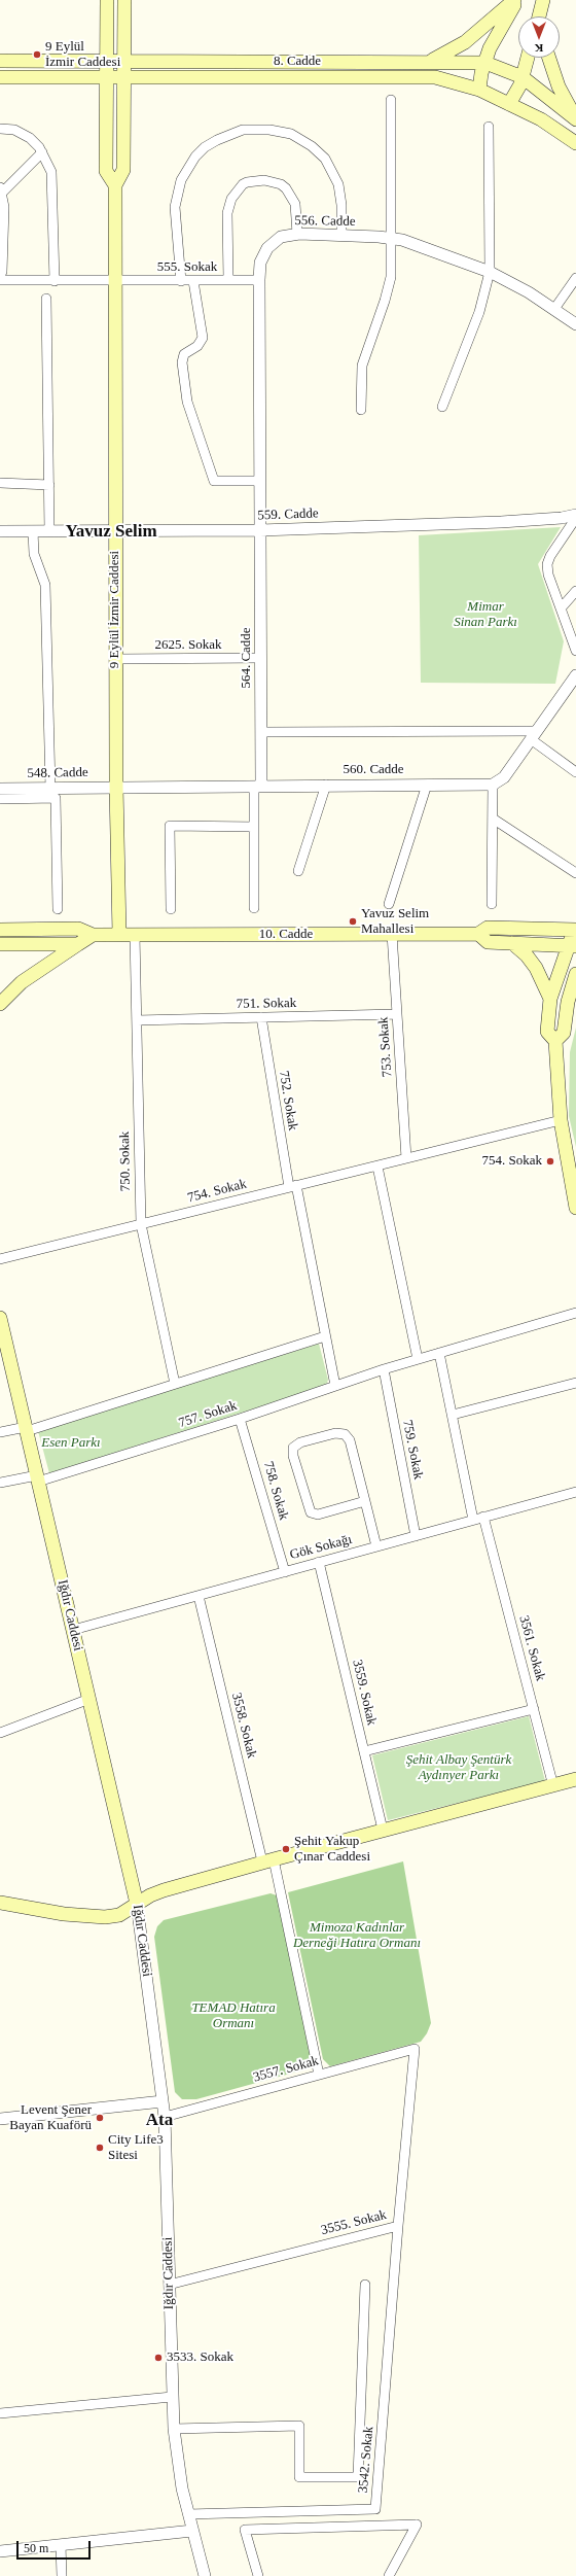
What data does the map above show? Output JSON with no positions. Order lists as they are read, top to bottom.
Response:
{
  "streets": {
    "main road": [
      "8. Cadde",
      "9 Eylül İzmir Caddesi",
      "10. Cadde",
      "Iğdır Caddesi"
    ],
    "street": [
      "556. Cadde",
      "555. Sokak",
      "559. Cadde",
      "2625. Sokak",
      "564. Cadde",
      "560. Cadde",
      "548. Cadde",
      "751. Sokak",
      "753. Sokak",
      "752. Sokak",
      "750. Sokak",
      "754. Sokak",
      "757. Sokak",
      "759. Sokak",
      "758. Sokak",
      "Gök Sokağı",
      "3561. Sokak",
      "3559. Sokak",
      "3558. Sokak",
      "3557. Sokak",
      "3555. Sokak",
      "3542. Sokak"
    ]
  },
  "crossings": [
    ["8. Cadde", "9 Eylül İzmir Caddesi"],
    ["556. Cadde", "555. Sokak"],
    ["556. Cadde", "559. Cadde"],
    ["556. Cadde", "564. Cadde"],
    ["555. Sokak", "9 Eylül İzmir Caddesi"],
    ["559. Cadde", "9 Eylül İzmir Caddesi"],
    ["559. Cadde", "564. Cadde"],
    ["9 Eylül İzmir Caddesi", "2625. Sokak"],
    ["9 Eylül İzmir Caddesi", "560. Cadde"],
    ["9 Eylül İzmir Caddesi", "548. Cadde"],
    ["9 Eylül İzmir Caddesi", "10. Cadde"],
    ["2625. Sokak", "564. Cadde"],
    ["564. Cadde", "560. Cadde"],
    ["560. Cadde", "548. Cadde"],
    ["10. Cadde", "753. Sokak"],
    ["10. Cadde", "750. Sokak"],
    ["751. Sokak", "753. Sokak"],
    ["751. Sokak", "752. Sokak"],
    ["751. Sokak", "750. Sokak"],
    ["753. Sokak", "754. Sokak"],
    ["752. Sokak", "754. Sokak"],
    ["752. Sokak", "757. Sokak"],
    ["750. Sokak", "754. Sokak"],
    ["757. Sokak", "759. Sokak"],
    ["757. Sokak", "758. Sokak"],
    ["757. Sokak", "Iğdır Caddesi"],
    ["759. Sokak", "Gök Sokağı"],
    ["758. Sokak", "Gök Sokağı"],
    ["Gök Sokağı", "Iğdır Caddesi"],
    ["Gök Sokağı", "3561. Sokak"],
    ["Gök Sokağı", "3559. Sokak"],
    ["Gök Sokağı", "3558. Sokak"],
    ["Iğdır Caddesi", "3557. Sokak"],
    ["Iğdır Caddesi", "3555. Sokak"],
    ["Iğdır Caddesi", "3542. Sokak"],
    ["3558. Sokak", "3557. Sokak"],
    ["3557. Sokak", "3555. Sokak"],
    ["3555. Sokak", "3542. Sokak"]
  ],
  "districts": ["Yavuz Selim", "Ata"],
  "parks": [
    "Mimar Sinan Parkı",
    "Esen Parkı",
    "Şehit Albay Şentürk Aydınyer Parkı",
    "Mimoza Kadınlar Derneği Hatıra Ormanı",
    "TEMAD Hatıra Ormanı"
  ],
  "places": [
    "9 Eylül İzmir Caddesi",
    "Yavuz Selim Mahallesi",
    "754. Sokak",
    "Şehit Yakup Çınar Caddesi",
    "Levent Şener Bayan Kuaförü",
    "City Life3 Sitesi",
    "3533. Sokak"
  ],
  "scale_bar": "50 m",
  "north": "bottom"
}
